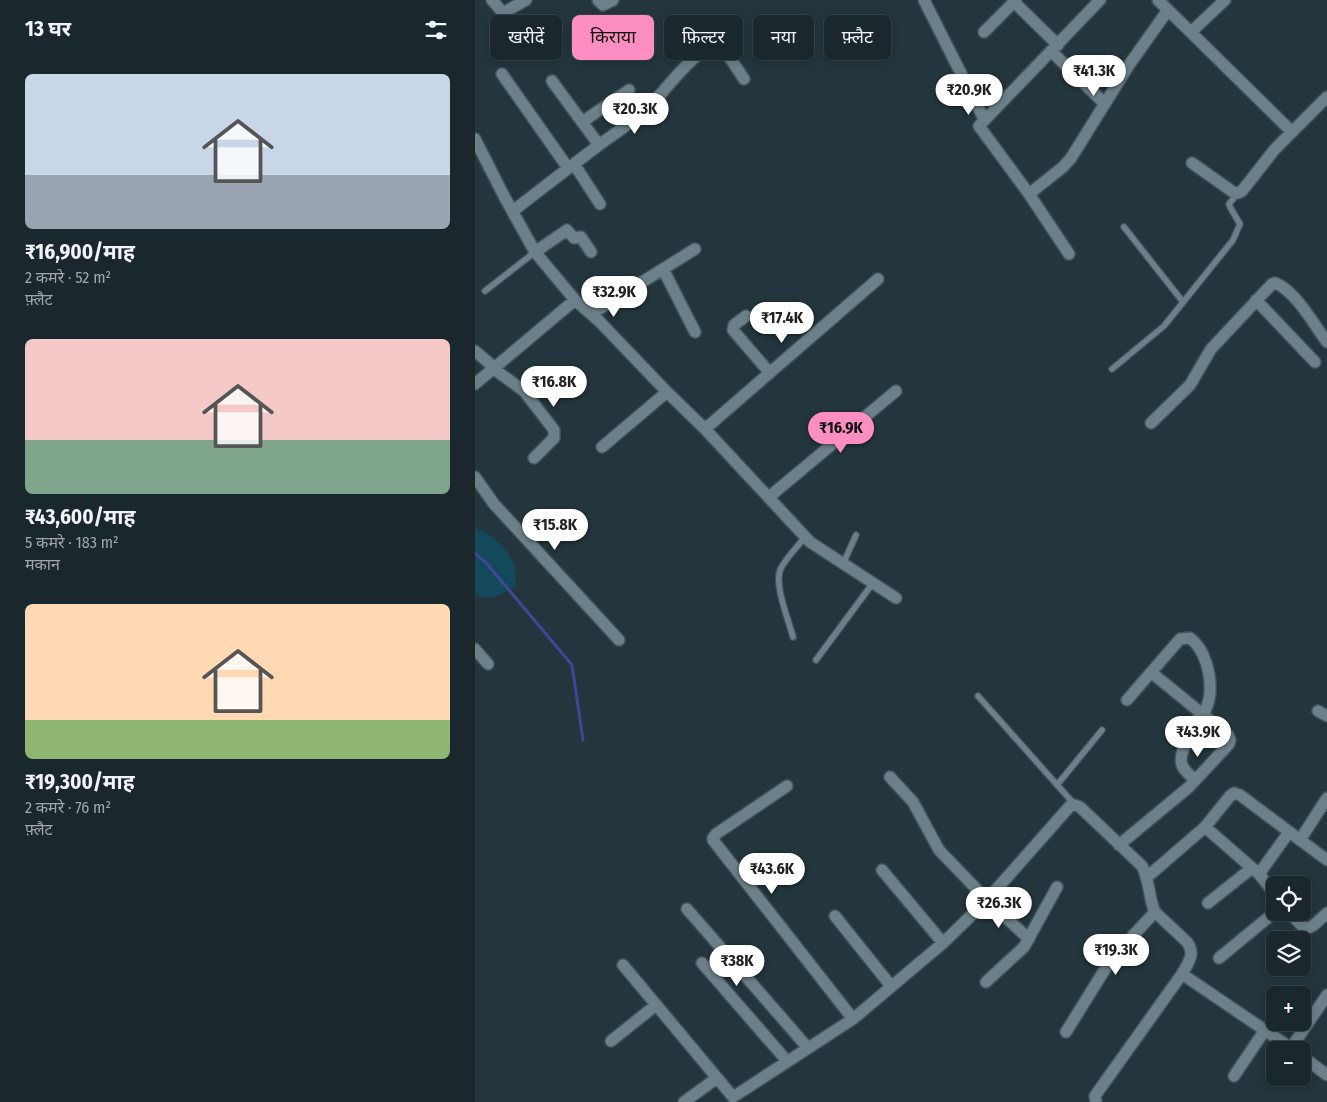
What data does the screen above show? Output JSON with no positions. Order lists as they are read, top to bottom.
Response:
{
  "page": {
    "heading": "13 घर",
    "chip": [
      "खरीदें",
      "किराया",
      "फ़िल्टर",
      "नया",
      "फ़्लैट"
    ],
    "price": [
      "₹41.3K",
      "₹20.9K",
      "₹20.3K",
      "₹32.9K",
      "₹17.4K",
      "₹16.8K",
      "₹16.9K",
      "₹15.8K",
      "₹43.9K",
      "₹43.6K",
      "₹26.3K",
      "₹19.3K",
      "₹38K"
    ],
    "list": [
      {
        "name": "₹16,900/माह",
        "note": "2 कमरे · 52 m² · फ़्लैट"
      },
      {
        "name": "₹43,600/माह",
        "note": "5 कमरे · 183 m² · मकान"
      },
      {
        "name": "₹19,300/माह",
        "note": "2 कमरे · 76 m² · फ़्लैट"
      }
    ],
    "map_buttons": ["+", "−"]
  }
}
